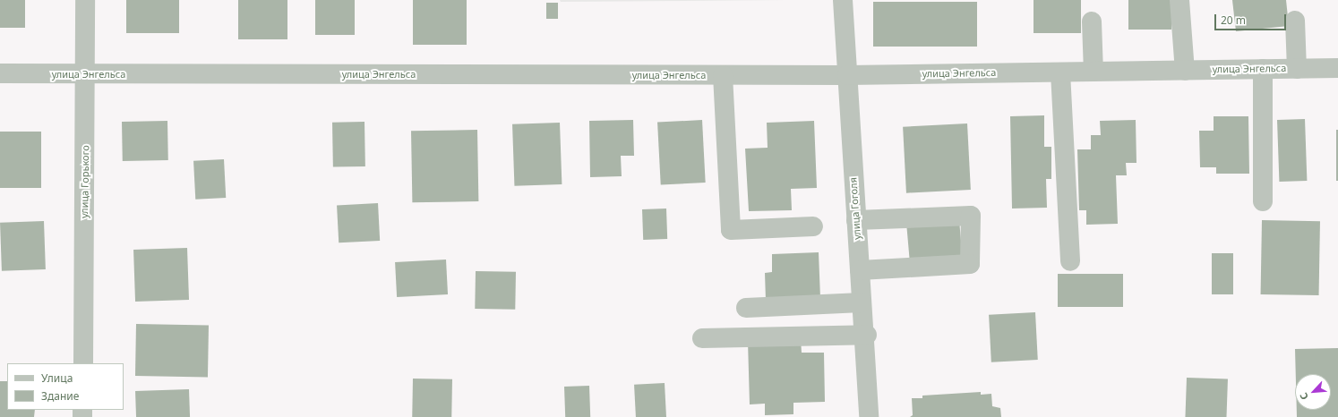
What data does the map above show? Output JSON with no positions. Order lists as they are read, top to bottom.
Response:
{
  "streets": {
    "street": ["улица Энгельса", "улица Горького", "улица Гоголя"]
  },
  "crossings": [
    ["улица Энгельса", "улица Горького"],
    ["улица Энгельса", "улица Гоголя"]
  ],
  "legend": ["Улица", "Здание"],
  "scale_bar": "20 m",
  "north": "bottom left"
}
